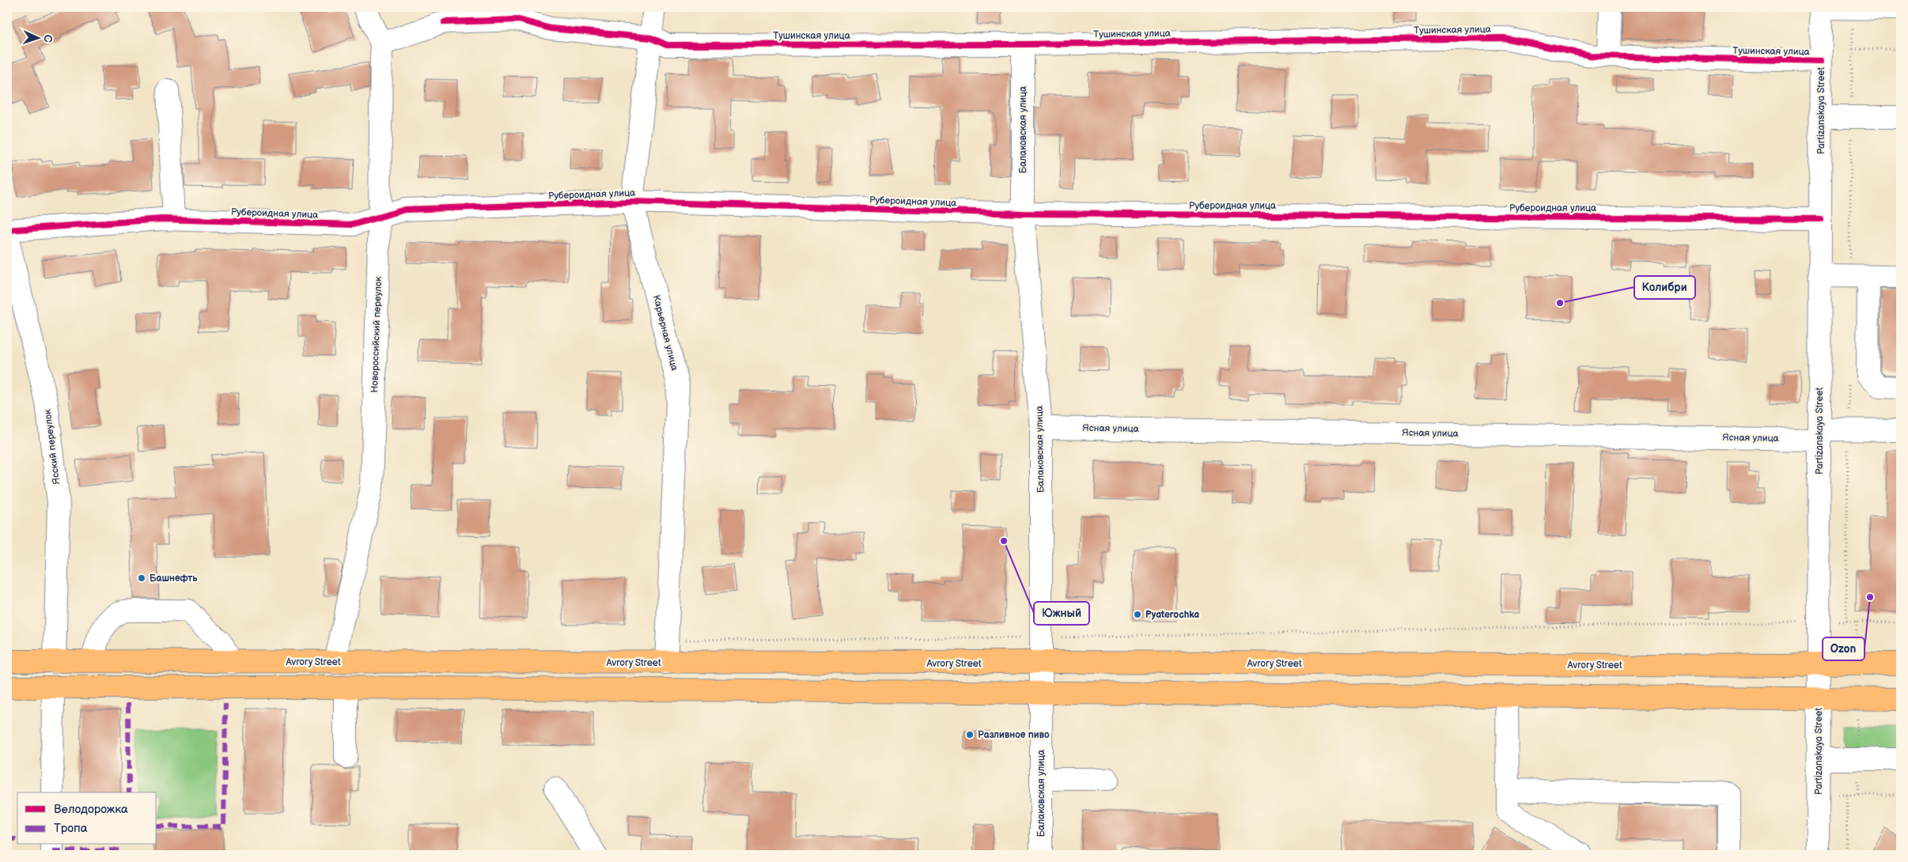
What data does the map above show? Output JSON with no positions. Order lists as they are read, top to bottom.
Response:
{
  "streets": {
    "main road": ["Avrory Street"],
    "street": [
      "Тушинская улица",
      "Partizanskaya Street",
      "Балаковская улица",
      "Рубероидная улица",
      "Карьерная улица",
      "Новороссийский переулок",
      "Ясная улица",
      "Ясский переулок"
    ]
  },
  "crossings": [
    ["Тушинская улица", "Partizanskaya Street"],
    ["Тушинская улица", "Балаковская улица"],
    ["Тушинская улица", "Карьерная улица"],
    ["Partizanskaya Street", "Рубероидная улица"],
    ["Partizanskaya Street", "Ясная улица"],
    ["Partizanskaya Street", "Avrory Street"],
    ["Балаковская улица", "Рубероидная улица"],
    ["Балаковская улица", "Ясная улица"],
    ["Балаковская улица", "Avrory Street"],
    ["Рубероидная улица", "Карьерная улица"],
    ["Рубероидная улица", "Новороссийский переулок"],
    ["Карьерная улица", "Avrory Street"],
    ["Новороссийский переулок", "Avrory Street"],
    ["Ясский переулок", "Avrory Street"]
  ],
  "places": [
    "Колибри",
    "Южный",
    "Башнефть",
    "Ozon",
    "Pyaterochka",
    "Разливное пиво"
  ],
  "legend": ["Велодорожка", "Тропа"],
  "north": "right"
}
